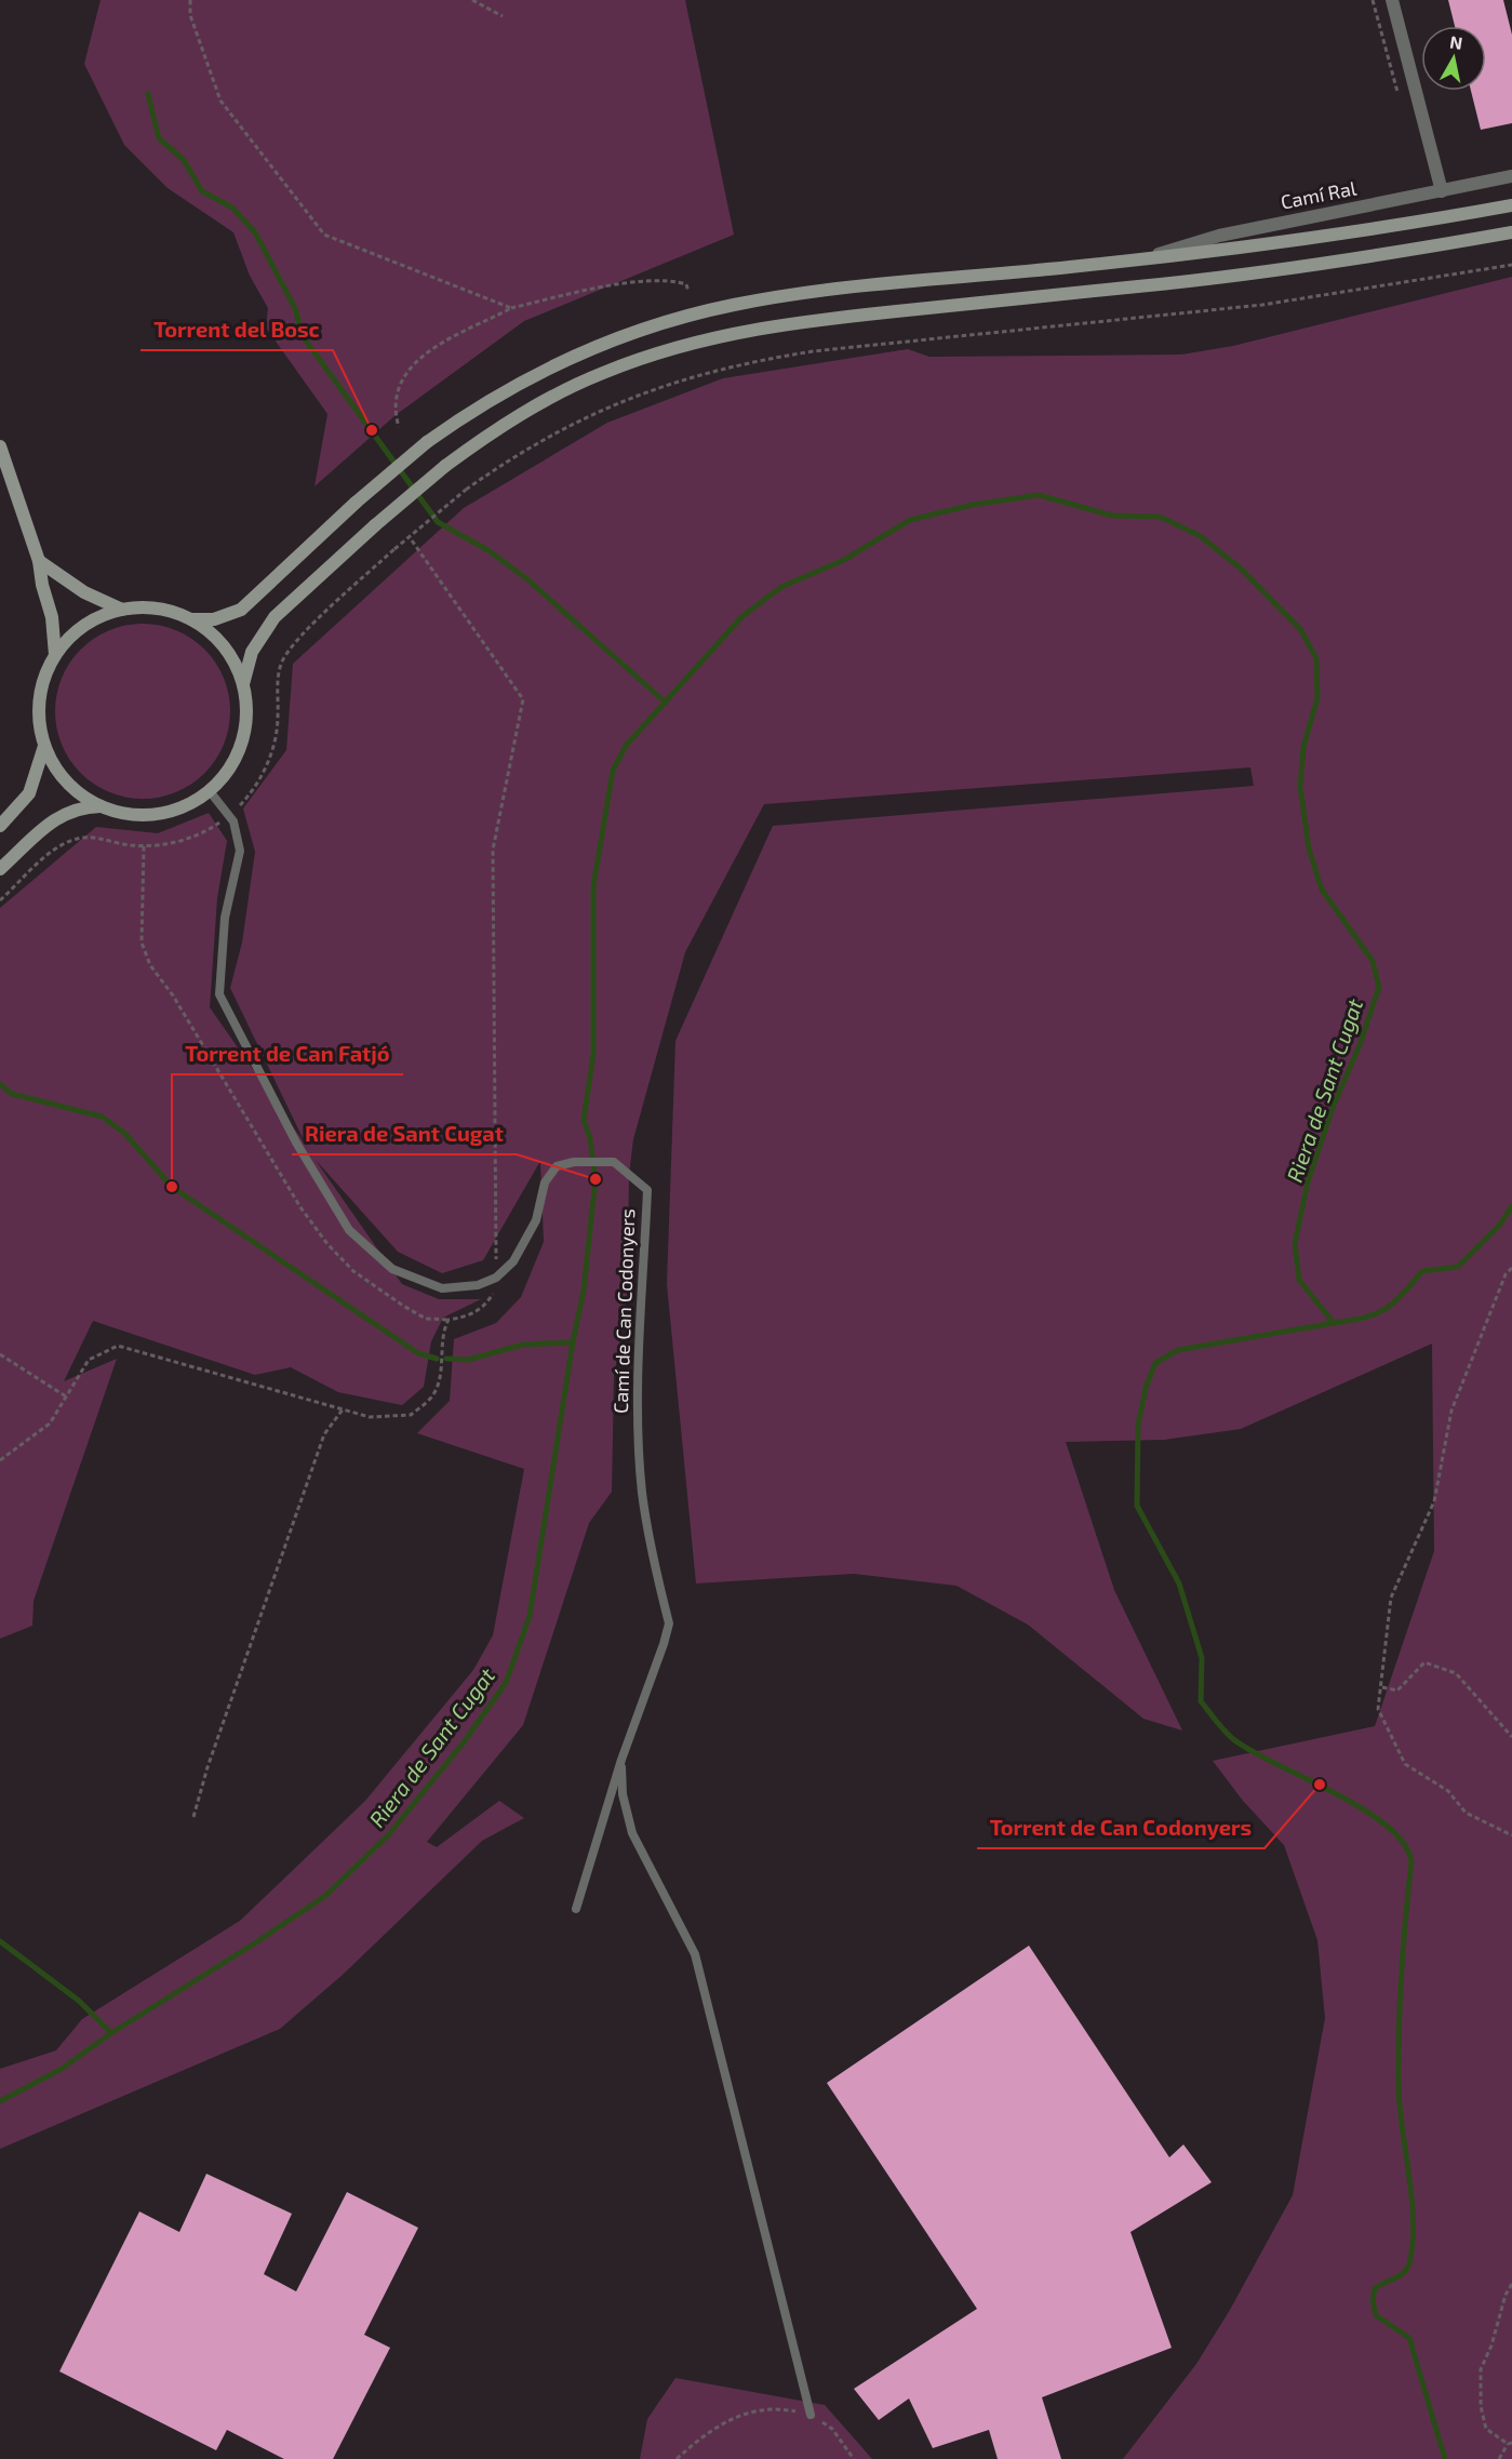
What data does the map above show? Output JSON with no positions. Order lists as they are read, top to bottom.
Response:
{
  "streets": {
    "street": ["Camí Ral"],
    "lane": ["Camí de Can Codonyers"]
  },
  "water": ["Riera de Sant Cugat"],
  "places": [
    "Torrent del Bosc",
    "Riera de Sant Cugat",
    "Torrent de Can Fatjó",
    "Torrent de Can Codonyers"
  ],
  "north": "top"
}
